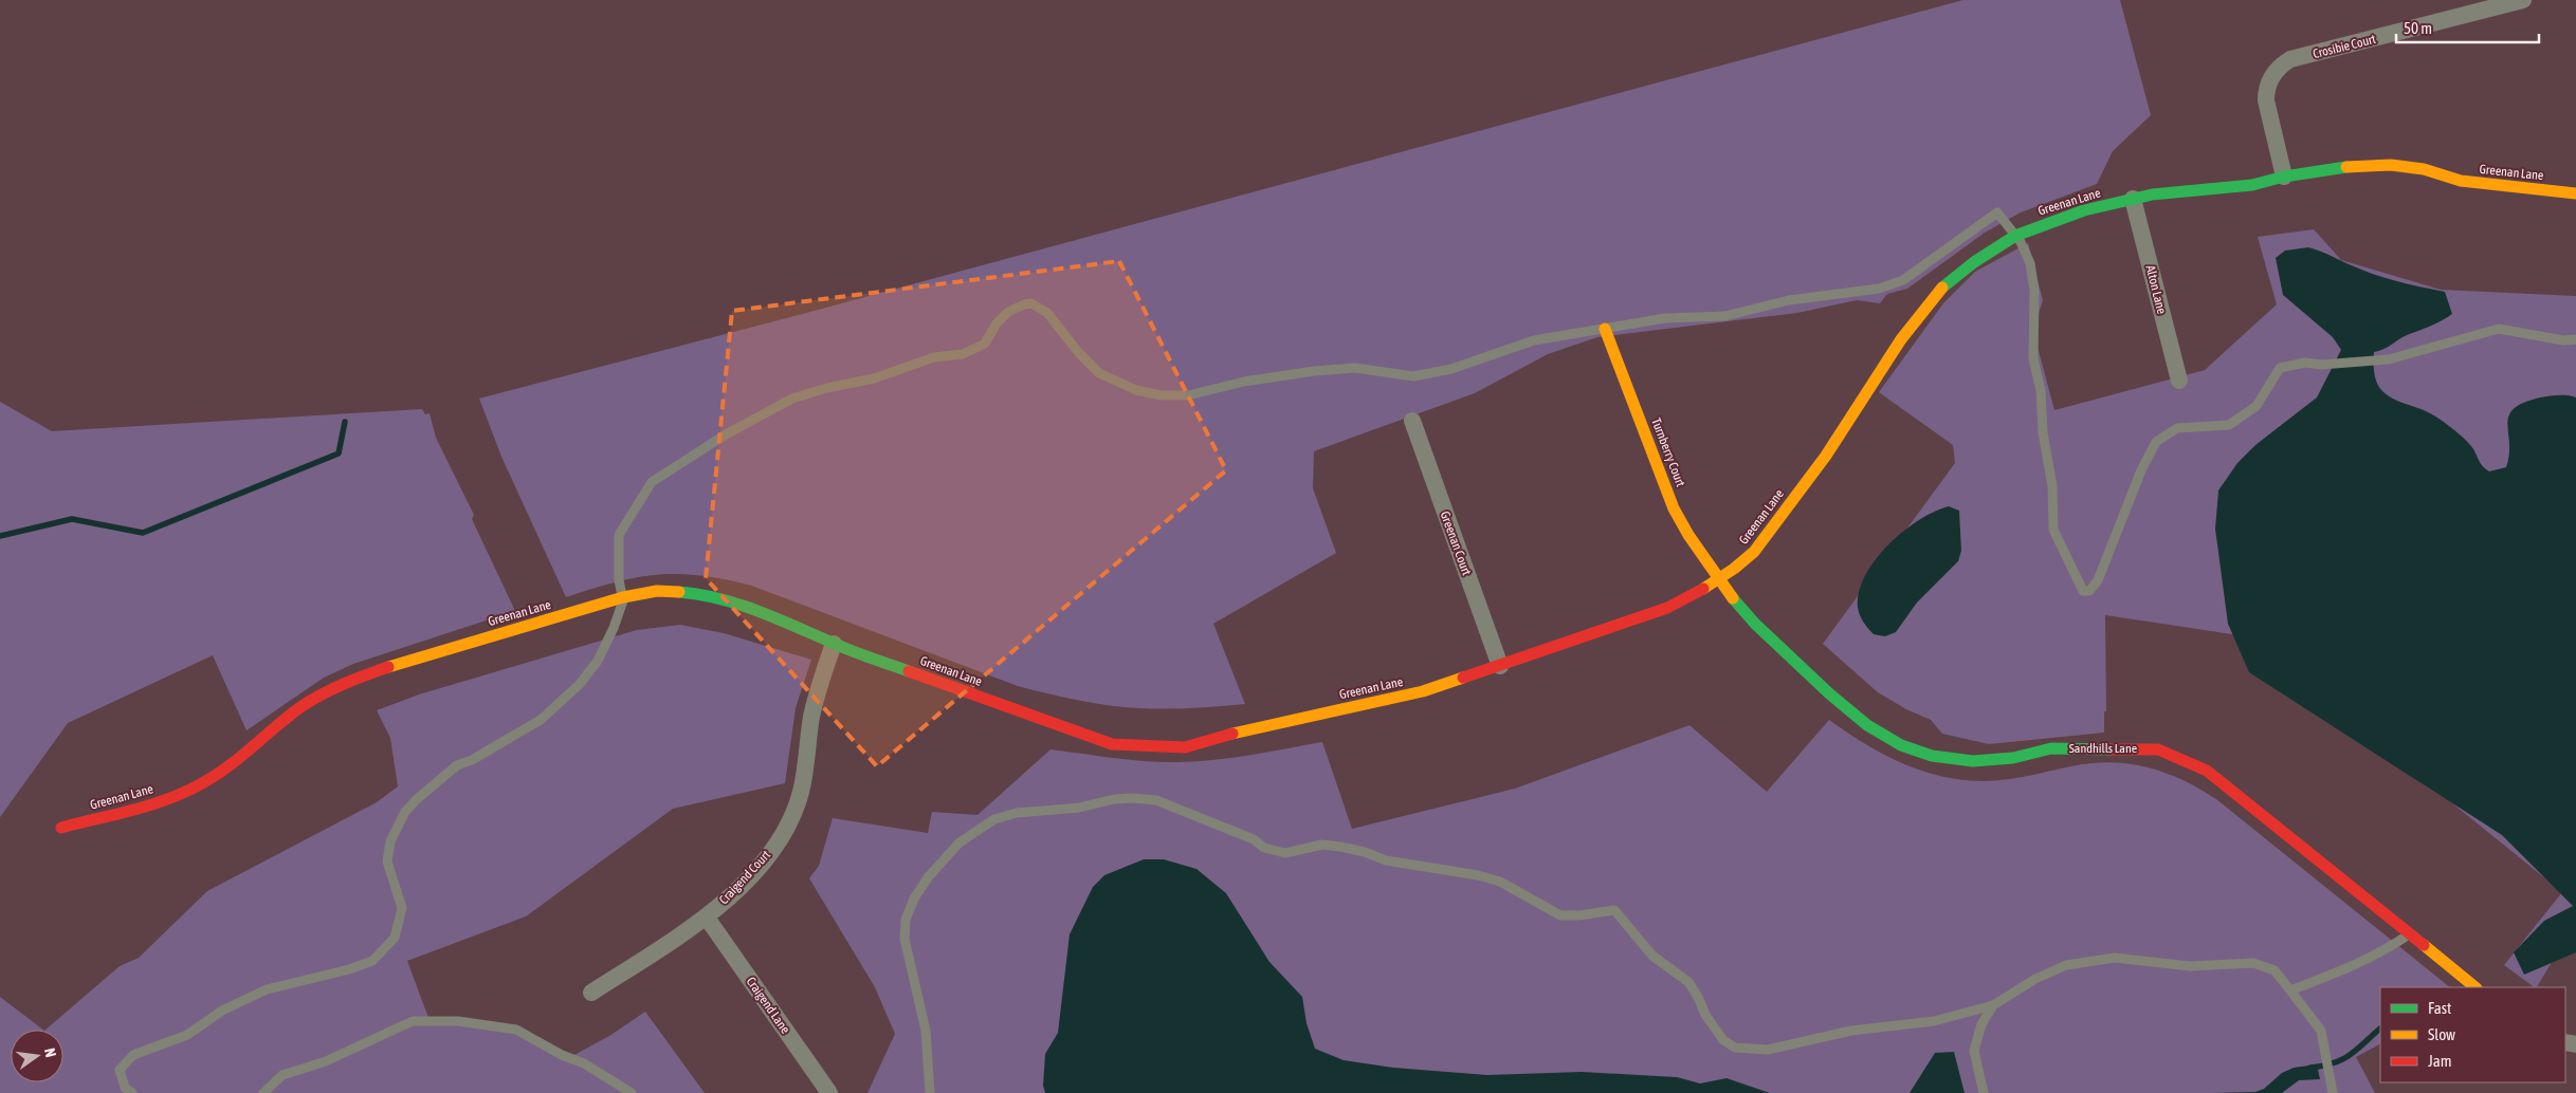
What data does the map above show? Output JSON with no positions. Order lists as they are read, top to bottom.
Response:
{
  "streets": {
    "street": [
      "Crosibie Court",
      "Greenan Lane",
      "Alton Lane",
      "Turnberry Court",
      "Greenan Court",
      "Sandhills Lane",
      "Craigend Court",
      "Craigend Lane"
    ]
  },
  "crossings": [
    ["Crosibie Court", "Greenan Lane"],
    ["Greenan Lane", "Alton Lane"],
    ["Greenan Lane", "Turnberry Court"],
    ["Greenan Lane", "Greenan Court"],
    ["Greenan Lane", "Sandhills Lane"],
    ["Greenan Lane", "Craigend Court"],
    ["Turnberry Court", "Sandhills Lane"],
    ["Craigend Court", "Craigend Lane"]
  ],
  "legend": ["Fast", "Slow", "Jam"],
  "scale_bar": "50 m",
  "north": "right"
}
